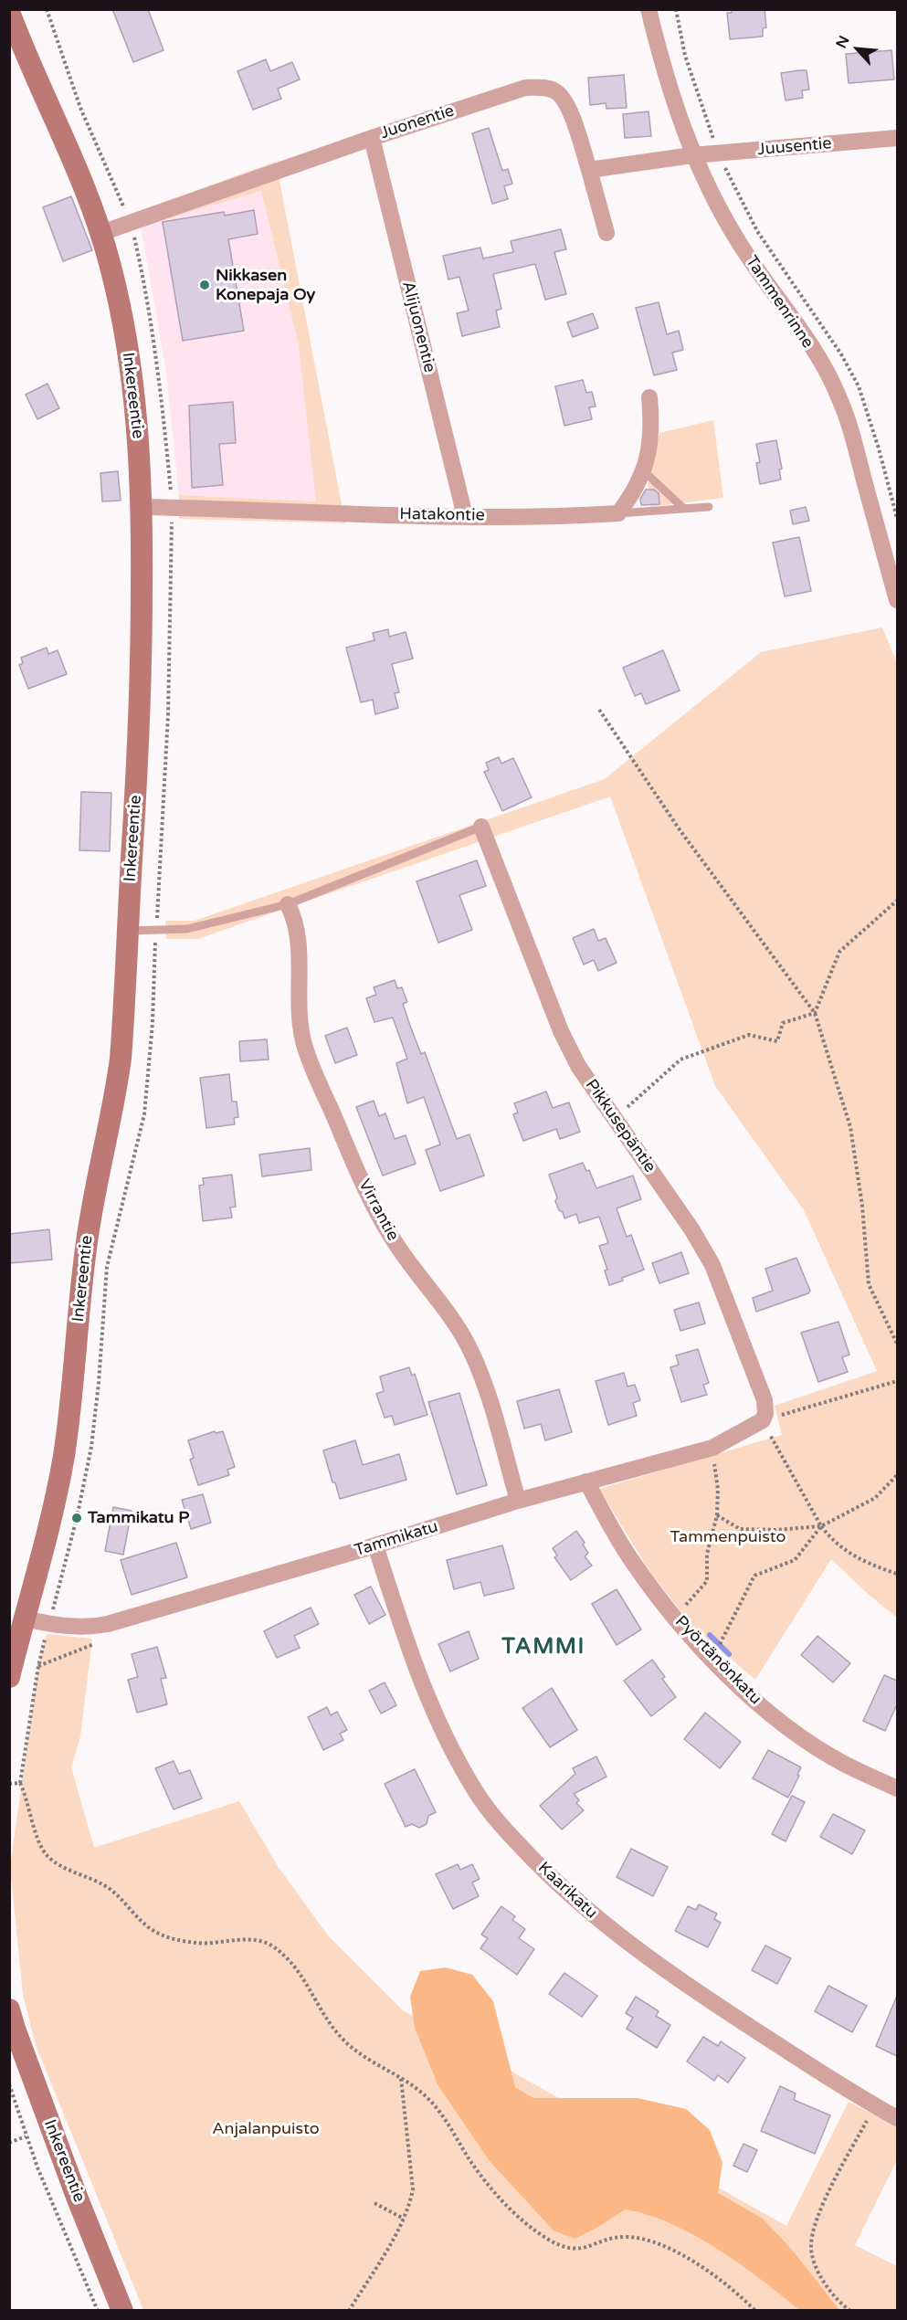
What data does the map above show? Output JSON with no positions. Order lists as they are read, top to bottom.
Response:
{
  "streets": {
    "street": [
      "Juonentie",
      "Juusentie",
      "Tammenrinne",
      "Alijuonentie",
      "Inkereentie",
      "Hatakontie",
      "Pikkusepäntie",
      "Virrantie",
      "Tammikatu",
      "Pyörtänönkatu",
      "Kaarikatu"
    ]
  },
  "crossings": [
    ["Juonentie", "Alijuonentie"],
    ["Juonentie", "Inkereentie"],
    ["Juusentie", "Tammenrinne"],
    ["Alijuonentie", "Hatakontie"],
    ["Inkereentie", "Hatakontie"],
    ["Inkereentie", "Tammikatu"],
    ["Pikkusepäntie", "Tammikatu"],
    ["Virrantie", "Tammikatu"],
    ["Tammikatu", "Pyörtänönkatu"],
    ["Tammikatu", "Kaarikatu"]
  ],
  "districts": ["TAMMI"],
  "parks": ["Tammenpuisto", "Anjalanpuisto"],
  "places": ["Nikkasen Konepaja Oy", "Tammikatu P"],
  "north": "top left"
}
